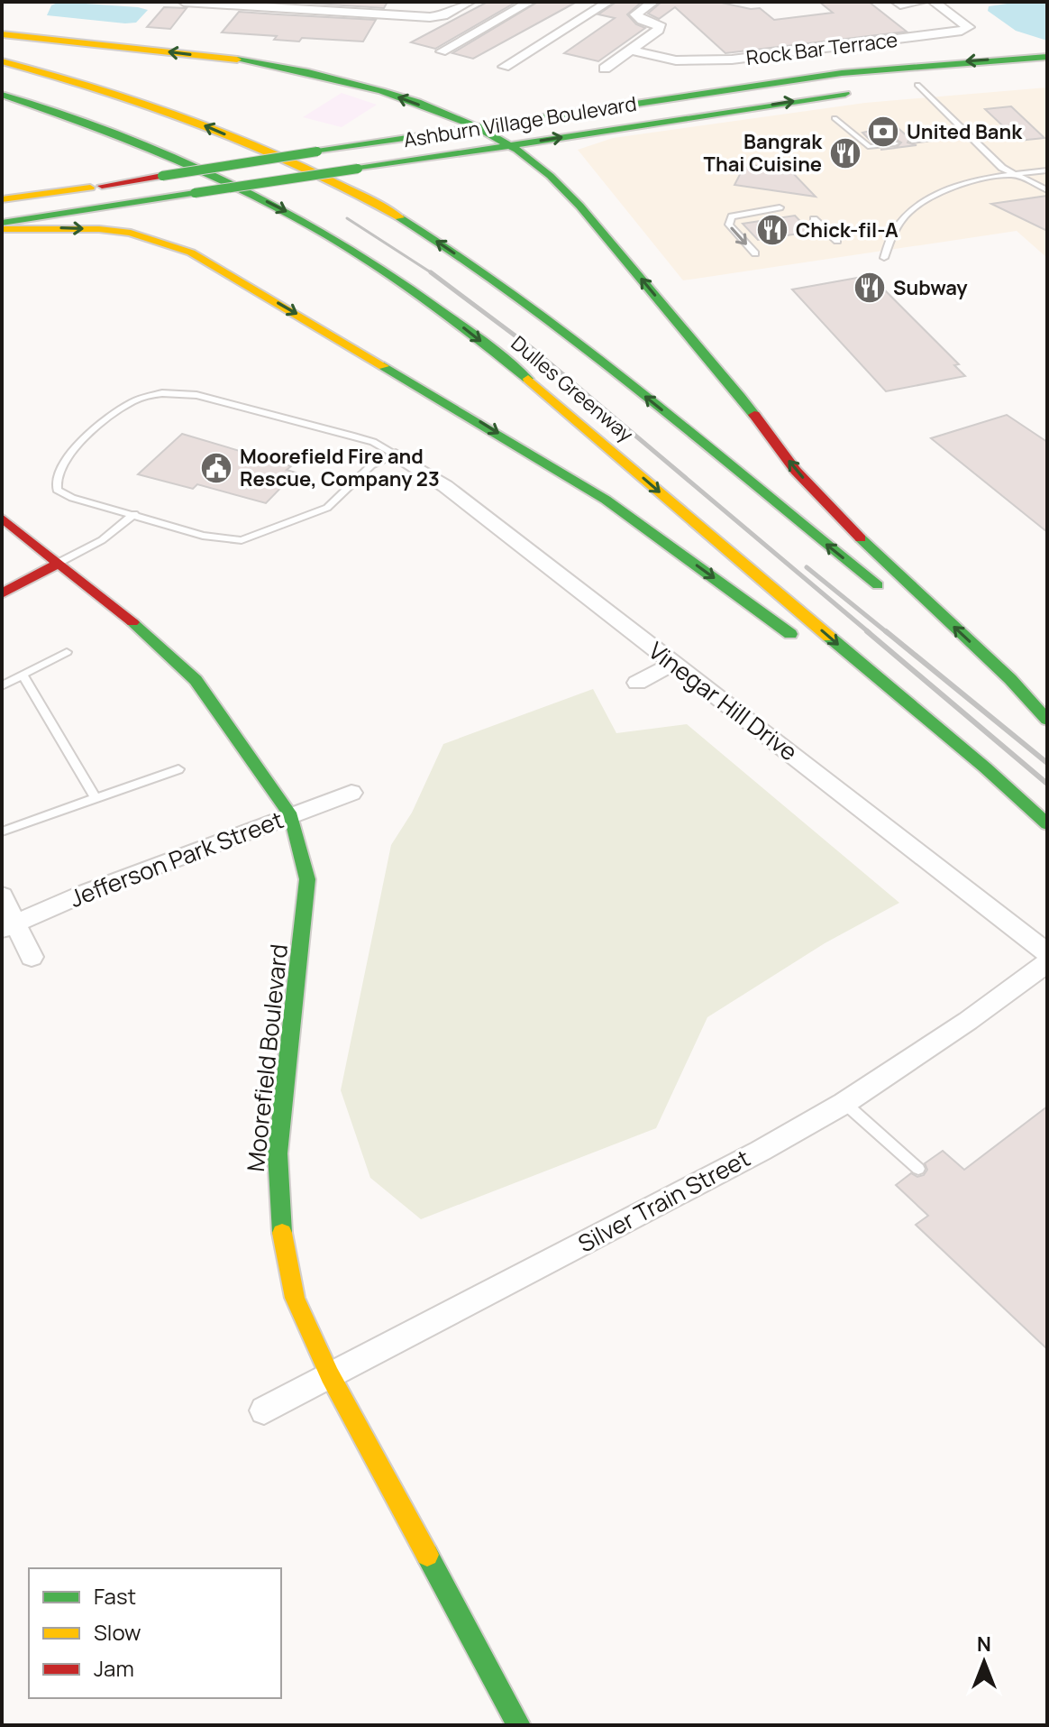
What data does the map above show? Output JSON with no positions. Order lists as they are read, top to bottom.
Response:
{
  "streets": {
    "main road": ["Ashburn Village Boulevard", "Dulles Greenway", "Moorefield Boulevard"],
    "street": [
      "Rock Bar Terrace",
      "Vinegar Hill Drive",
      "Jefferson Park Street",
      "Silver Train Street"
    ]
  },
  "crossings": [
    ["Jefferson Park Street", "Moorefield Boulevard"],
    ["Moorefield Boulevard", "Silver Train Street"]
  ],
  "places": {
    "bank": ["United Bank"],
    "restaurant": ["Bangrak Thai Cuisine", "Chick-fil-A", "Subway"],
    "public building": ["Moorefield Fire and Rescue, Company 23"]
  },
  "legend": ["Fast", "Slow", "Jam"],
  "north": "top"
}
